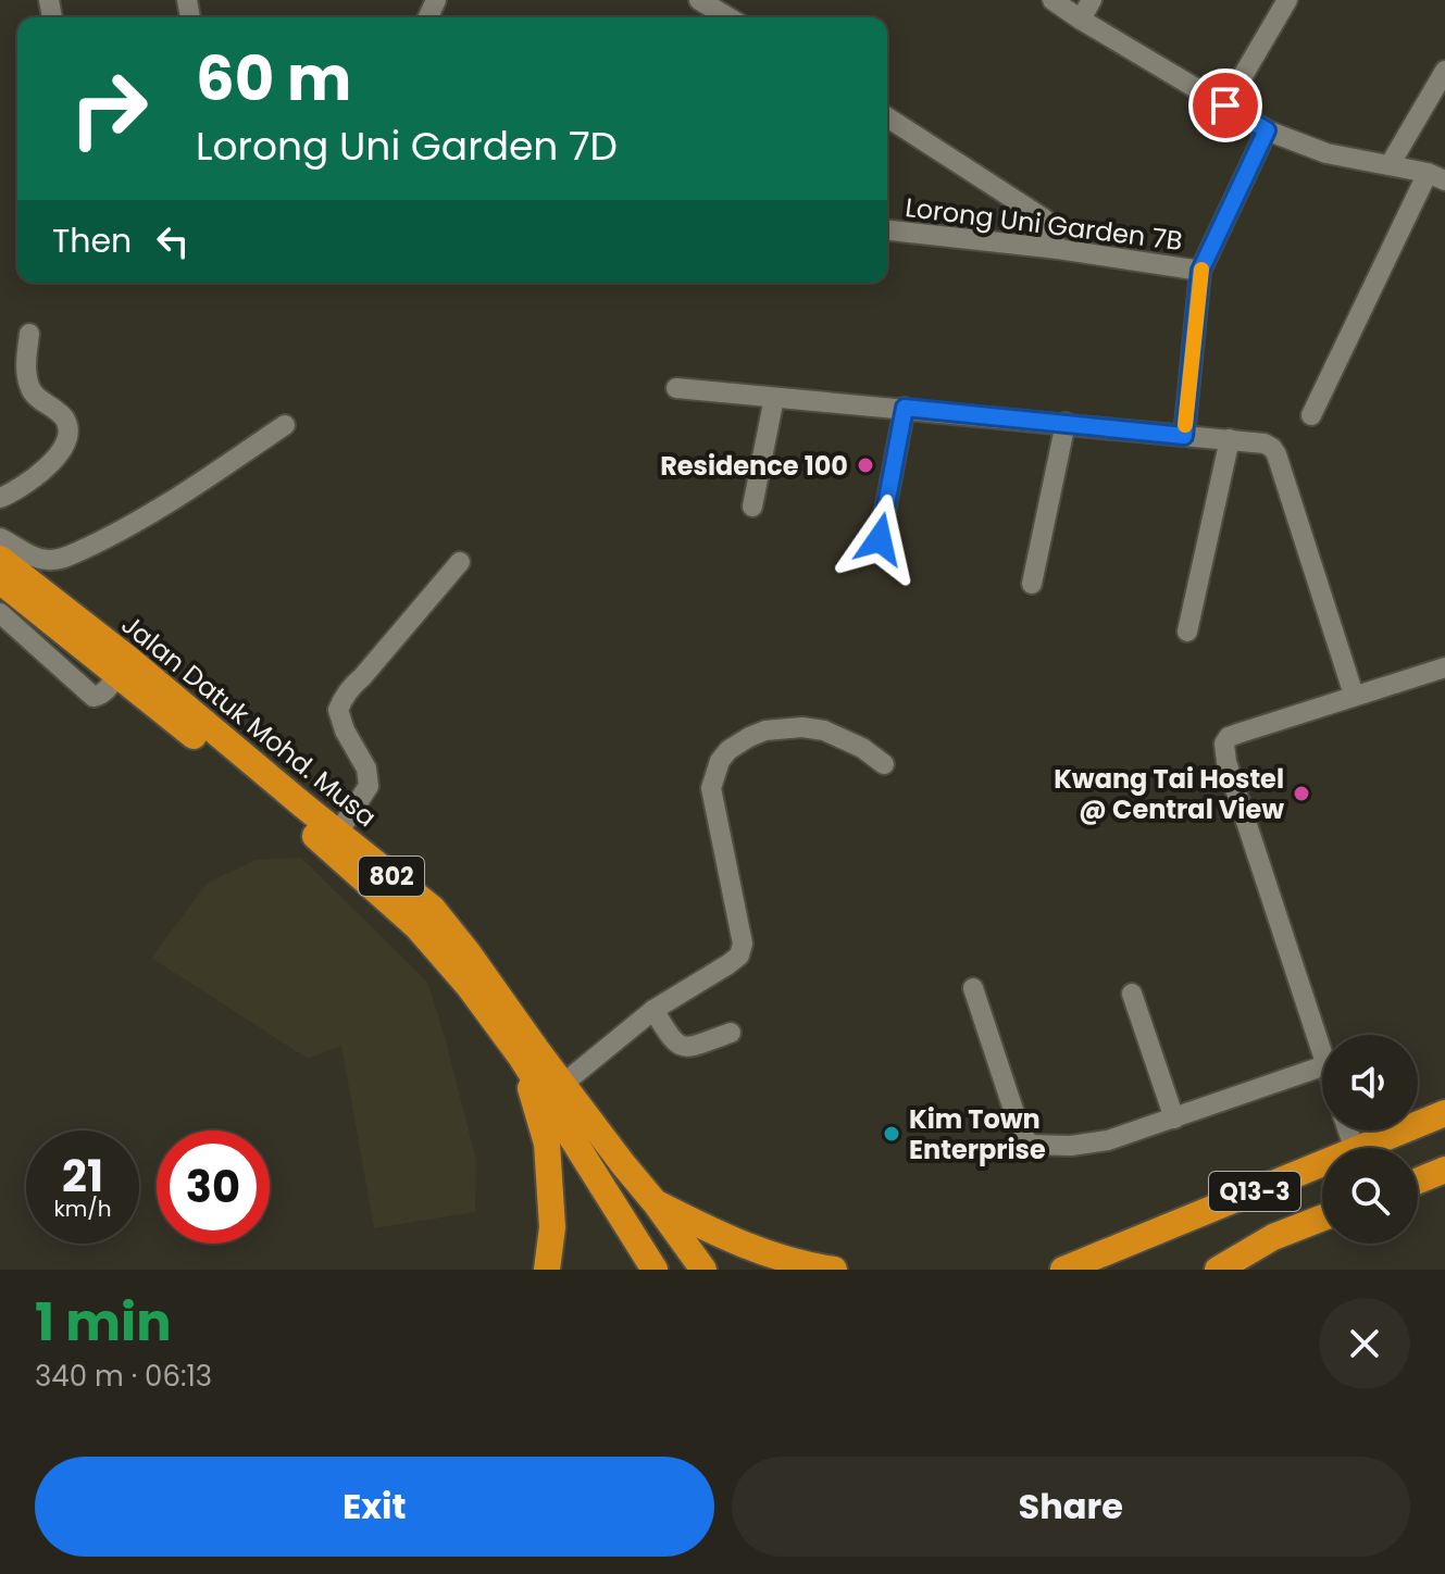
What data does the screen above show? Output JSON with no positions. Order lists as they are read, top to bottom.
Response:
{
  "streets": {
    "highway": ["Jalan Datuk Mohd. Musa", "802", "Q13-3"],
    "street": ["Lorong Uni Garden 7B"]
  },
  "places": ["Residence 100", "Kwang Tai Hostel @ Central View", "Kim Town Enterprise"],
  "page": {
    "turn": ["60 m", "Lorong Uni Garden 7D"],
    "then": "Then",
    "speed": "21 km/h",
    "limit": "30",
    "heading": ["1 min", "340 m · 06:13"],
    "buttons": ["Exit", "Share"]
  }
}
